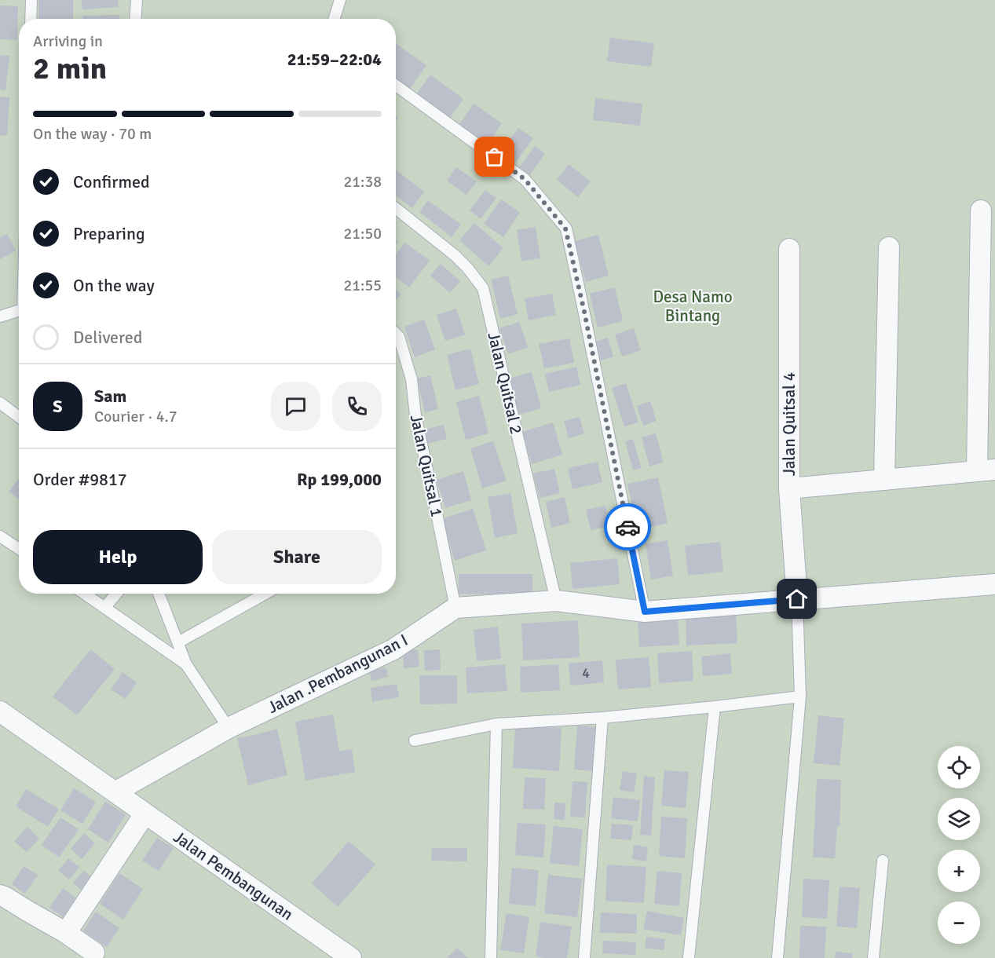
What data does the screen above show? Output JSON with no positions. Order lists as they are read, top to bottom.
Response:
{
  "streets": {
    "street": ["Jalan Quitsal 4", "Jalan .Pembangunan I", "Jalan Pembangunan"],
    "lane": ["Jalan Quitsal 2", "Jalan Quitsal 1"]
  },
  "crossings": [
    ["Jalan Quitsal 2", "Jalan .Pembangunan I"],
    ["Jalan Quitsal 4", "Jalan .Pembangunan I"],
    ["Jalan Quitsal 1", "Jalan .Pembangunan I"],
    ["Jalan .Pembangunan I", "Jalan Pembangunan"]
  ],
  "parks": ["Desa Namo Bintang"],
  "house_numbers": ["4"],
  "page": {
    "heading": ["2 min", "Arriving in", "21:59–22:04"],
    "panel": [
      "Sam",
      "Courier · 4.7",
      "Order #9817",
      "Rp 199,000"
    ],
    "bar": "On the way · 70 m",
    "list": [
      ["Confirmed", "21:38"],
      ["Preparing", "21:50"],
      ["On the way", "21:55"],
      "Delivered"
    ],
    "round": "S",
    "buttons": ["Help", "Share"],
    "map_buttons": ["+", "−"]
  }
}
